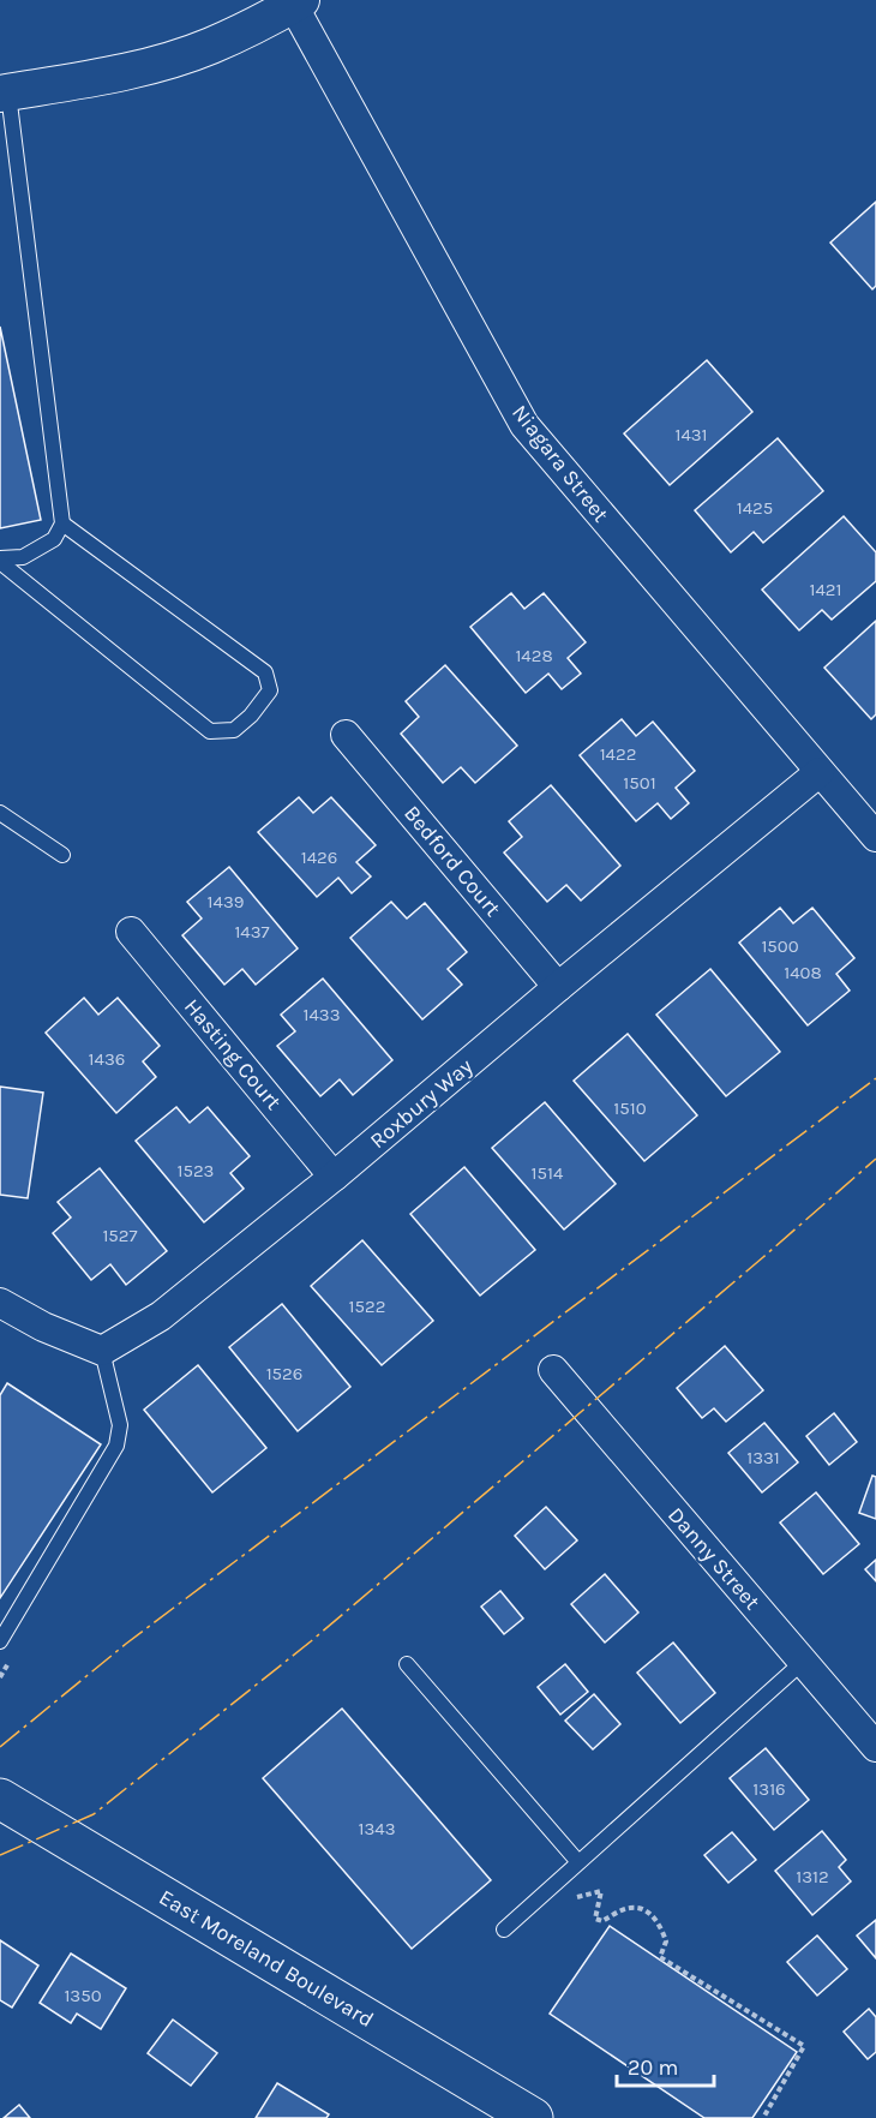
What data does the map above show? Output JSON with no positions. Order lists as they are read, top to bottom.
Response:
{
  "streets": {
    "main road": ["East Moreland Boulevard"],
    "street": [
      "Niagara Street",
      "Bedford Court",
      "Hasting Court",
      "Roxbury Way",
      "Danny Street"
    ]
  },
  "crossings": [
    ["Niagara Street", "Roxbury Way"],
    ["Bedford Court", "Roxbury Way"],
    ["Hasting Court", "Roxbury Way"]
  ],
  "house_numbers": [
    "1431",
    "1425",
    "1421",
    "1428",
    "1422",
    "1501",
    "1426",
    "1439",
    "1437",
    "1500",
    "1408",
    "1433",
    "1436",
    "1510",
    "1523",
    "1514",
    "1527",
    "1522",
    "1526",
    "1331",
    "1316",
    "1343",
    "1312",
    "1350"
  ],
  "scale_bar": "20 m"
}
